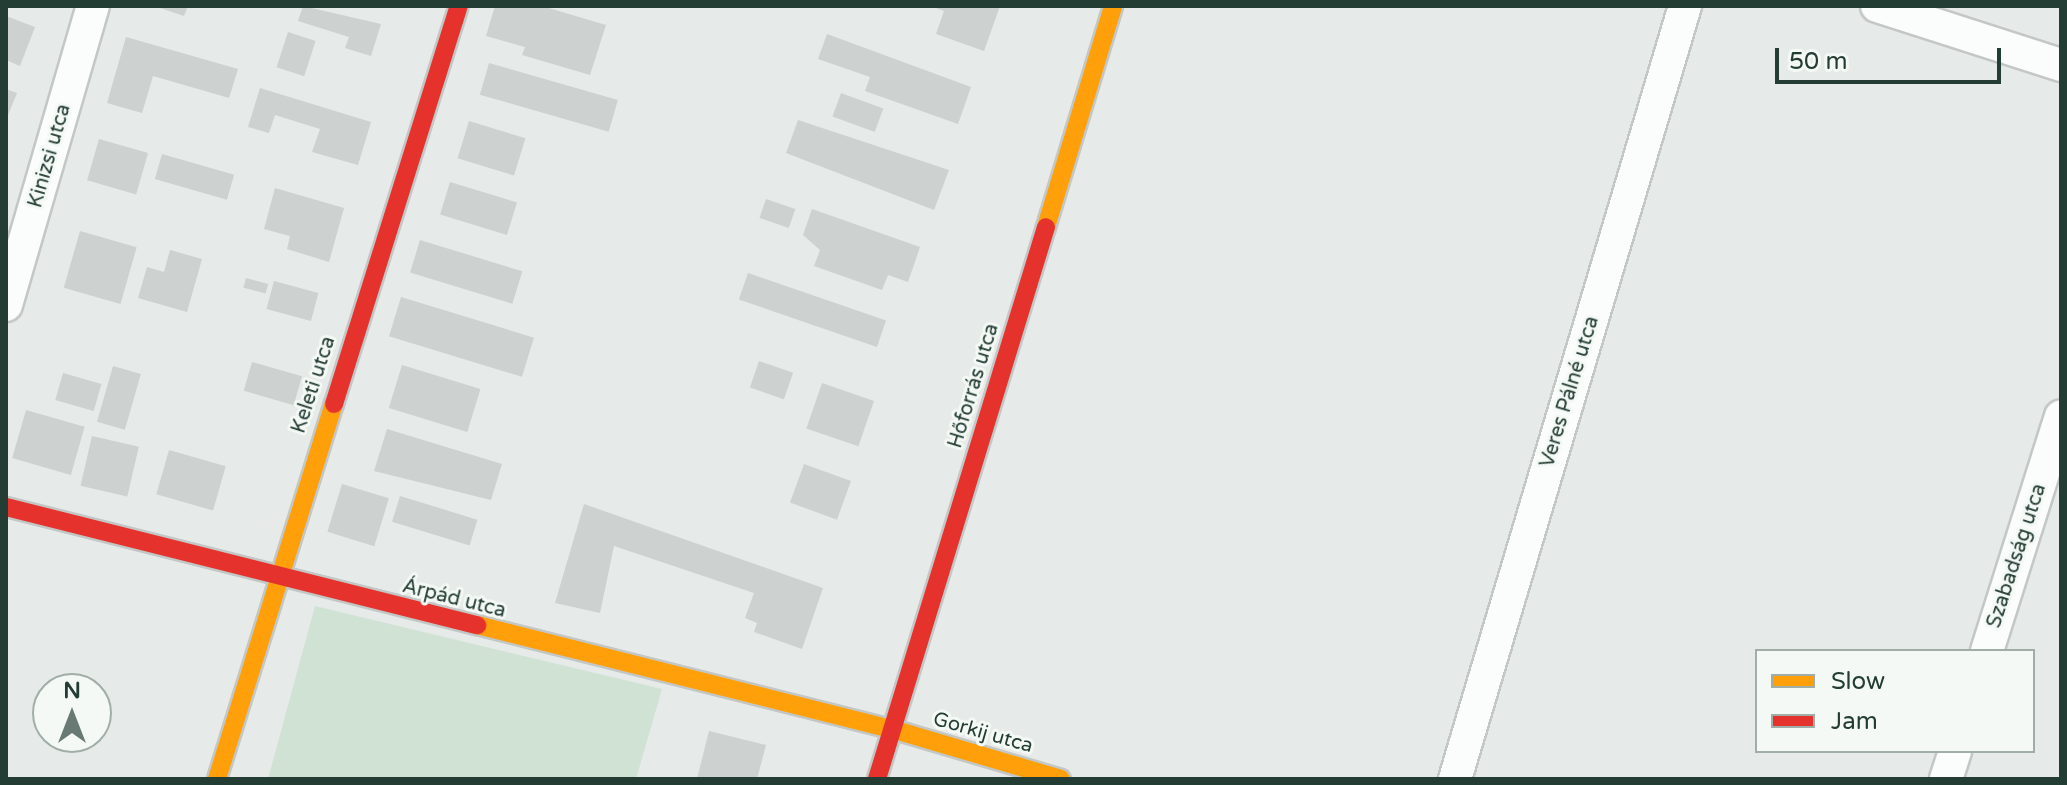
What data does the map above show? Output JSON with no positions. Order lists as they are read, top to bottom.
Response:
{
  "streets": {
    "street": [
      "Kinizsi utca",
      "Keleti utca",
      "Hőforrás utca",
      "Veres Pálné utca",
      "Szabadság utca",
      "Árpád utca",
      "Gorkij utca"
    ]
  },
  "crossings": [
    ["Keleti utca", "Árpád utca"],
    ["Hőforrás utca", "Árpád utca"],
    ["Hőforrás utca", "Gorkij utca"],
    ["Árpád utca", "Gorkij utca"]
  ],
  "legend": ["Slow", "Jam"],
  "scale_bar": "50 m",
  "north": "top"
}
